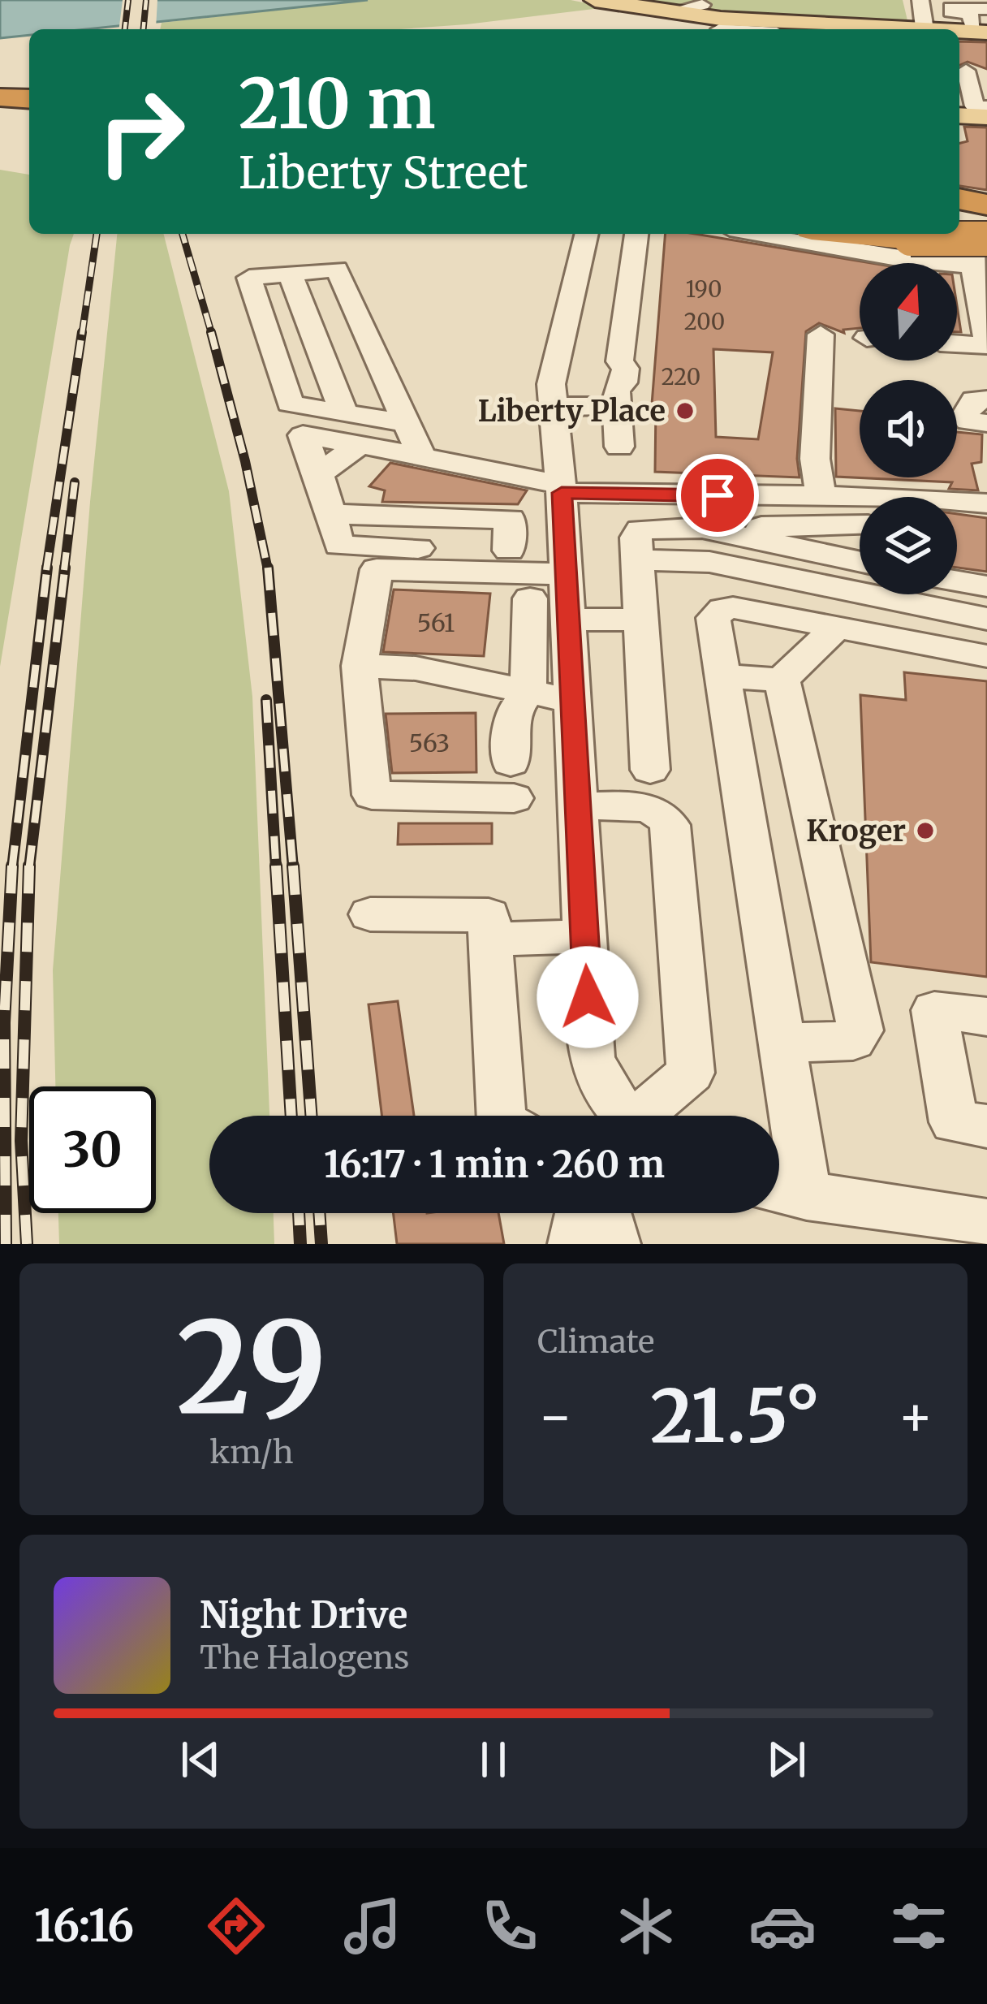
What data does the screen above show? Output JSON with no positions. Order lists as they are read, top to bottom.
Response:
{
  "places": ["Liberty Place", "Kroger"],
  "house_numbers": [
    "190",
    "200",
    "220",
    "561",
    "563"
  ],
  "north": "top",
  "page": {
    "turn": ["210 m", "Liberty Street"],
    "limit": "30",
    "trip": "16:17 · 1 min · 260 m",
    "tile": [
      ["29", "km/h"],
      "Climate"
    ],
    "heat": ["−", "21.5°", "+"],
    "song": ["Night Drive", "The Halogens"],
    "tabs": "16:16"
  }
}
